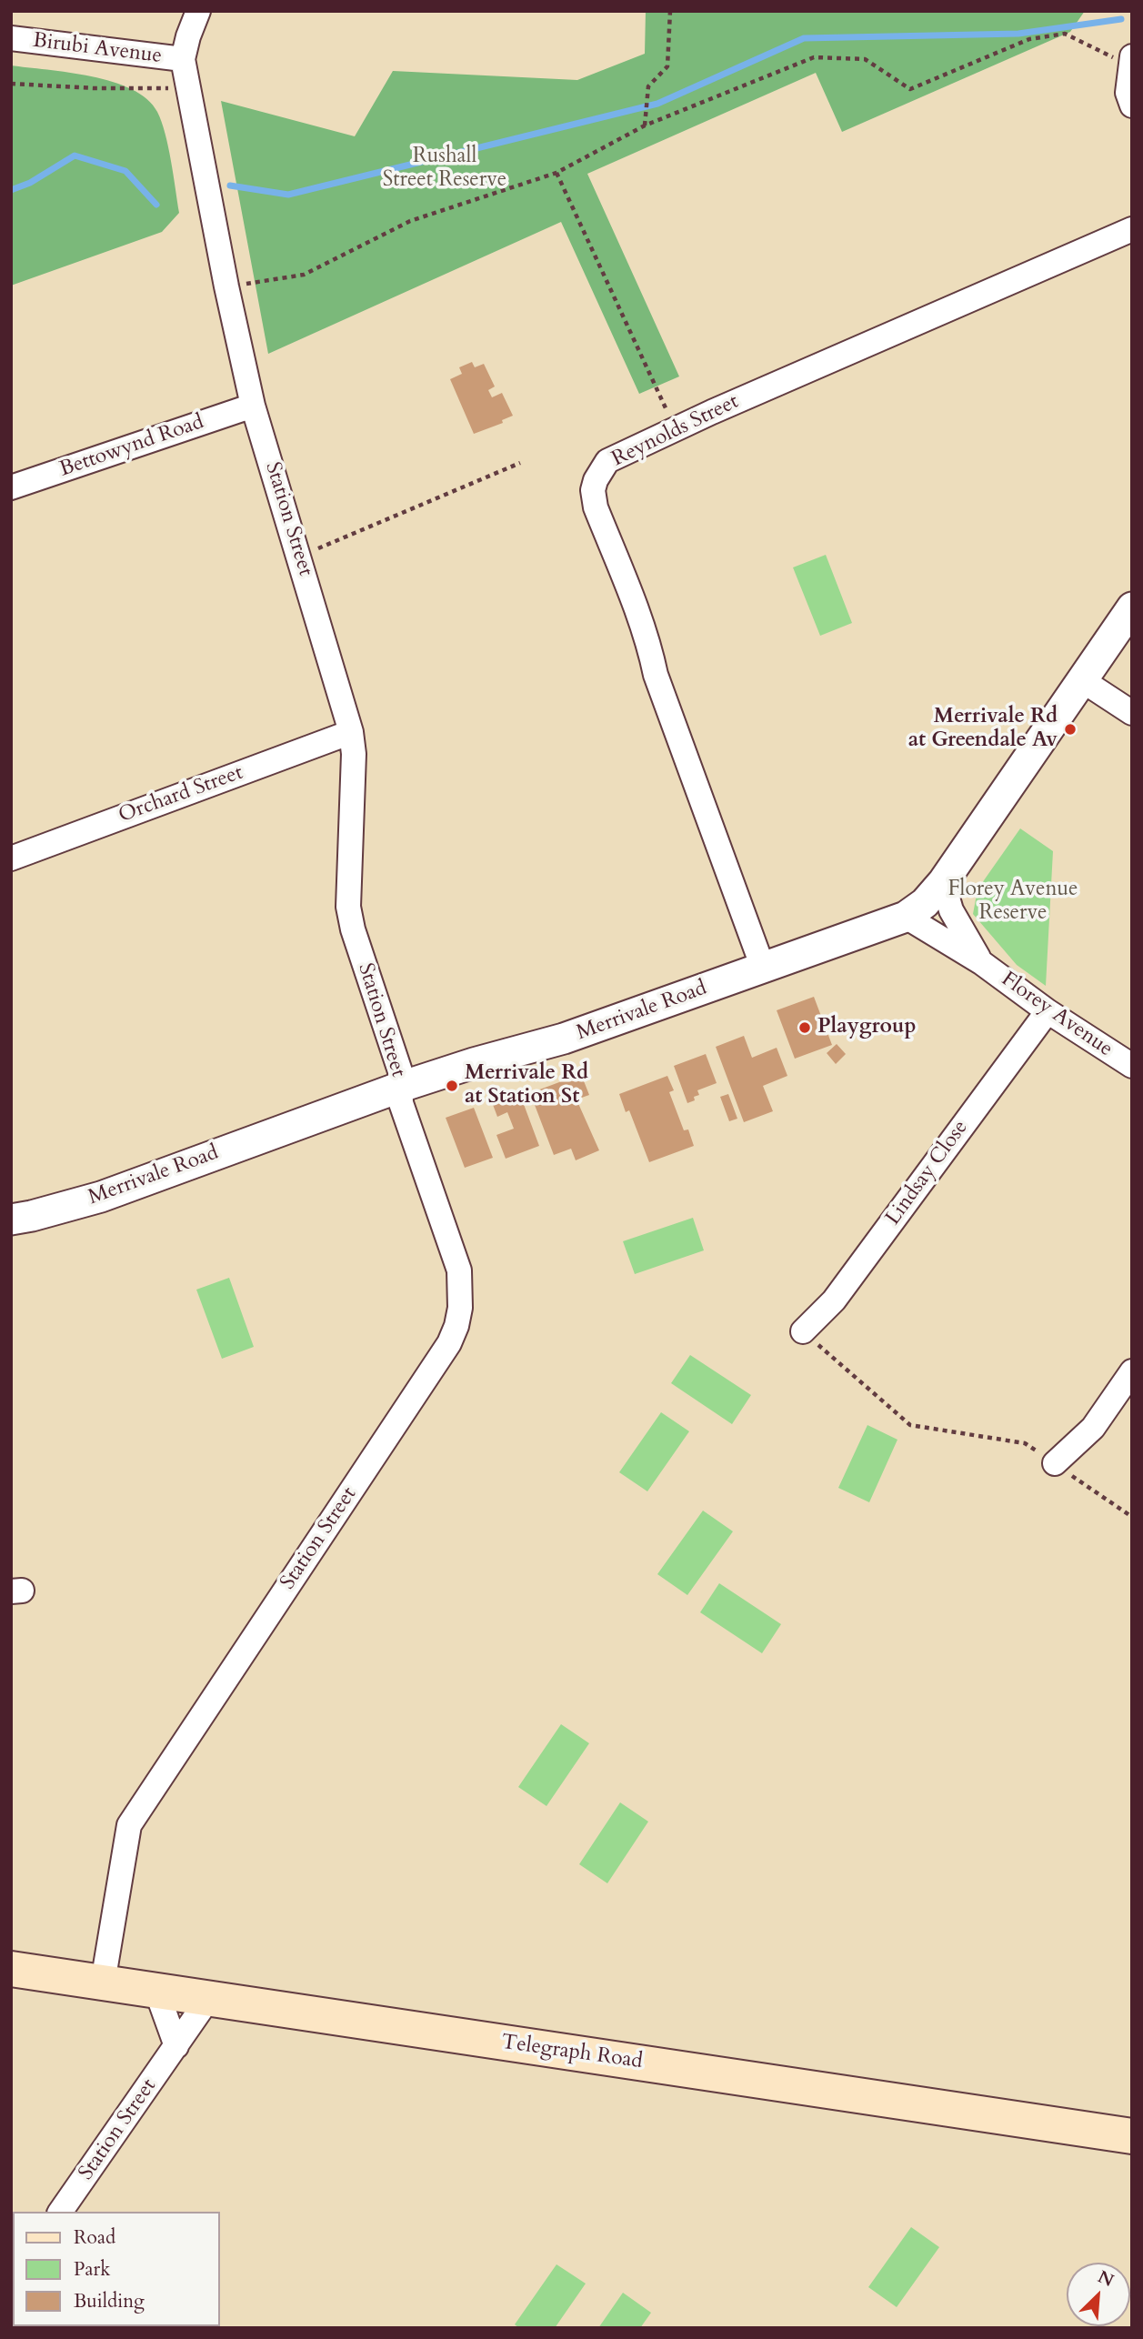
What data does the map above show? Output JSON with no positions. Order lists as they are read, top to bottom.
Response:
{
  "streets": {
    "main road": ["Telegraph Road"],
    "street": [
      "Birubi Avenue",
      "Reynolds Street",
      "Bettowynd Road",
      "Station Street",
      "Orchard Street",
      "Merrivale Road",
      "Florey Avenue",
      "Lindsay Close"
    ]
  },
  "crossings": [
    ["Birubi Avenue", "Station Street"],
    ["Reynolds Street", "Merrivale Road"],
    ["Bettowynd Road", "Station Street"],
    ["Station Street", "Orchard Street"],
    ["Station Street", "Merrivale Road"],
    ["Station Street", "Telegraph Road"],
    ["Merrivale Road", "Florey Avenue"],
    ["Florey Avenue", "Lindsay Close"]
  ],
  "parks": ["Rushall Street Reserve", "Florey Avenue Reserve"],
  "places": ["Merrivale Rd at Greendale Av", "Playgroup", "Merrivale Rd at Station St"],
  "legend": ["Road", "Park", "Building"],
  "north": "top right"
}
